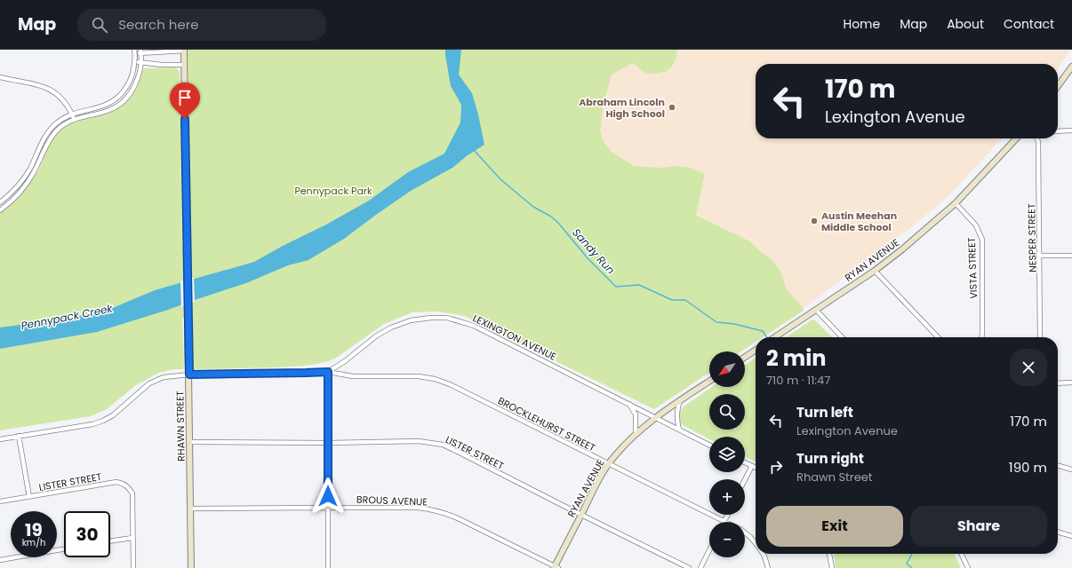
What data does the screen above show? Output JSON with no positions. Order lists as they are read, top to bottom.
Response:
{
  "streets": {
    "street": [
      "NESPER STREET",
      "RYAN AVENUE",
      "VISTA STREET",
      "LEXINGTON AVENUE",
      "BROCKLEHURST STREET",
      "RHAWN STREET",
      "LISTER STREET",
      "BROUS AVENUE"
    ]
  },
  "crossings": [
    ["RYAN AVENUE", "VISTA STREET"],
    ["RYAN AVENUE", "LEXINGTON AVENUE"],
    ["RYAN AVENUE", "BROCKLEHURST STREET"],
    ["RYAN AVENUE", "LISTER STREET"],
    ["RYAN AVENUE", "BROUS AVENUE"],
    ["LEXINGTON AVENUE", "BROCKLEHURST STREET"],
    ["LEXINGTON AVENUE", "RHAWN STREET"],
    ["RHAWN STREET", "LISTER STREET"],
    ["RHAWN STREET", "BROUS AVENUE"]
  ],
  "water": ["Sandy Run", "Pennypack Creek"],
  "parks": ["Pennypack Park"],
  "places": ["Abraham Lincoln High School", "Austin Meehan Middle School"],
  "north": "bottom left",
  "page": {
    "header": "Map",
    "search": "Search here",
    "nav": [
      "Home",
      "Map",
      "About",
      "Contact"
    ],
    "turn": ["170 m", "Lexington Avenue"],
    "heading": ["2 min", "710 m · 11:47"],
    "map_buttons": ["+", "−"],
    "list": [
      {
        "name": "Turn left",
        "note": "Lexington Avenue",
        "value": "170 m"
      },
      {
        "name": "Turn right",
        "note": "Rhawn Street",
        "value": "190 m"
      }
    ],
    "buttons": ["Exit", "Share"],
    "speed": "19 km/h",
    "limit": "30"
  }
}
